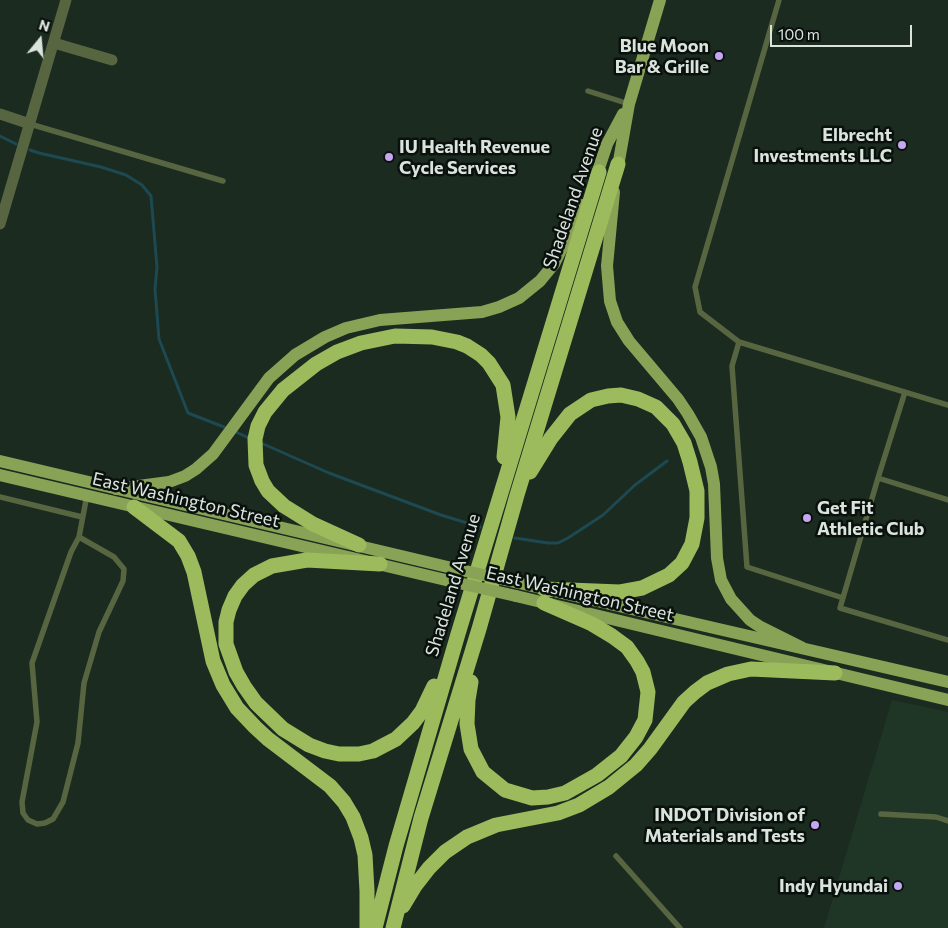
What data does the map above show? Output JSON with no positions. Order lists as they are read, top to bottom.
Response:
{
  "streets": {
    "highway": ["Shadeland Avenue"],
    "main road": ["East Washington Street"]
  },
  "places": [
    "Blue Moon Bar & Grille",
    "Elbrecht Investments LLC",
    "IU Health Revenue Cycle Services",
    "Get Fit Athletic Club",
    "INDOT Division of Materials and Tests",
    "Indy Hyundai"
  ],
  "scale_bar": "100 m",
  "north": "top"
}
